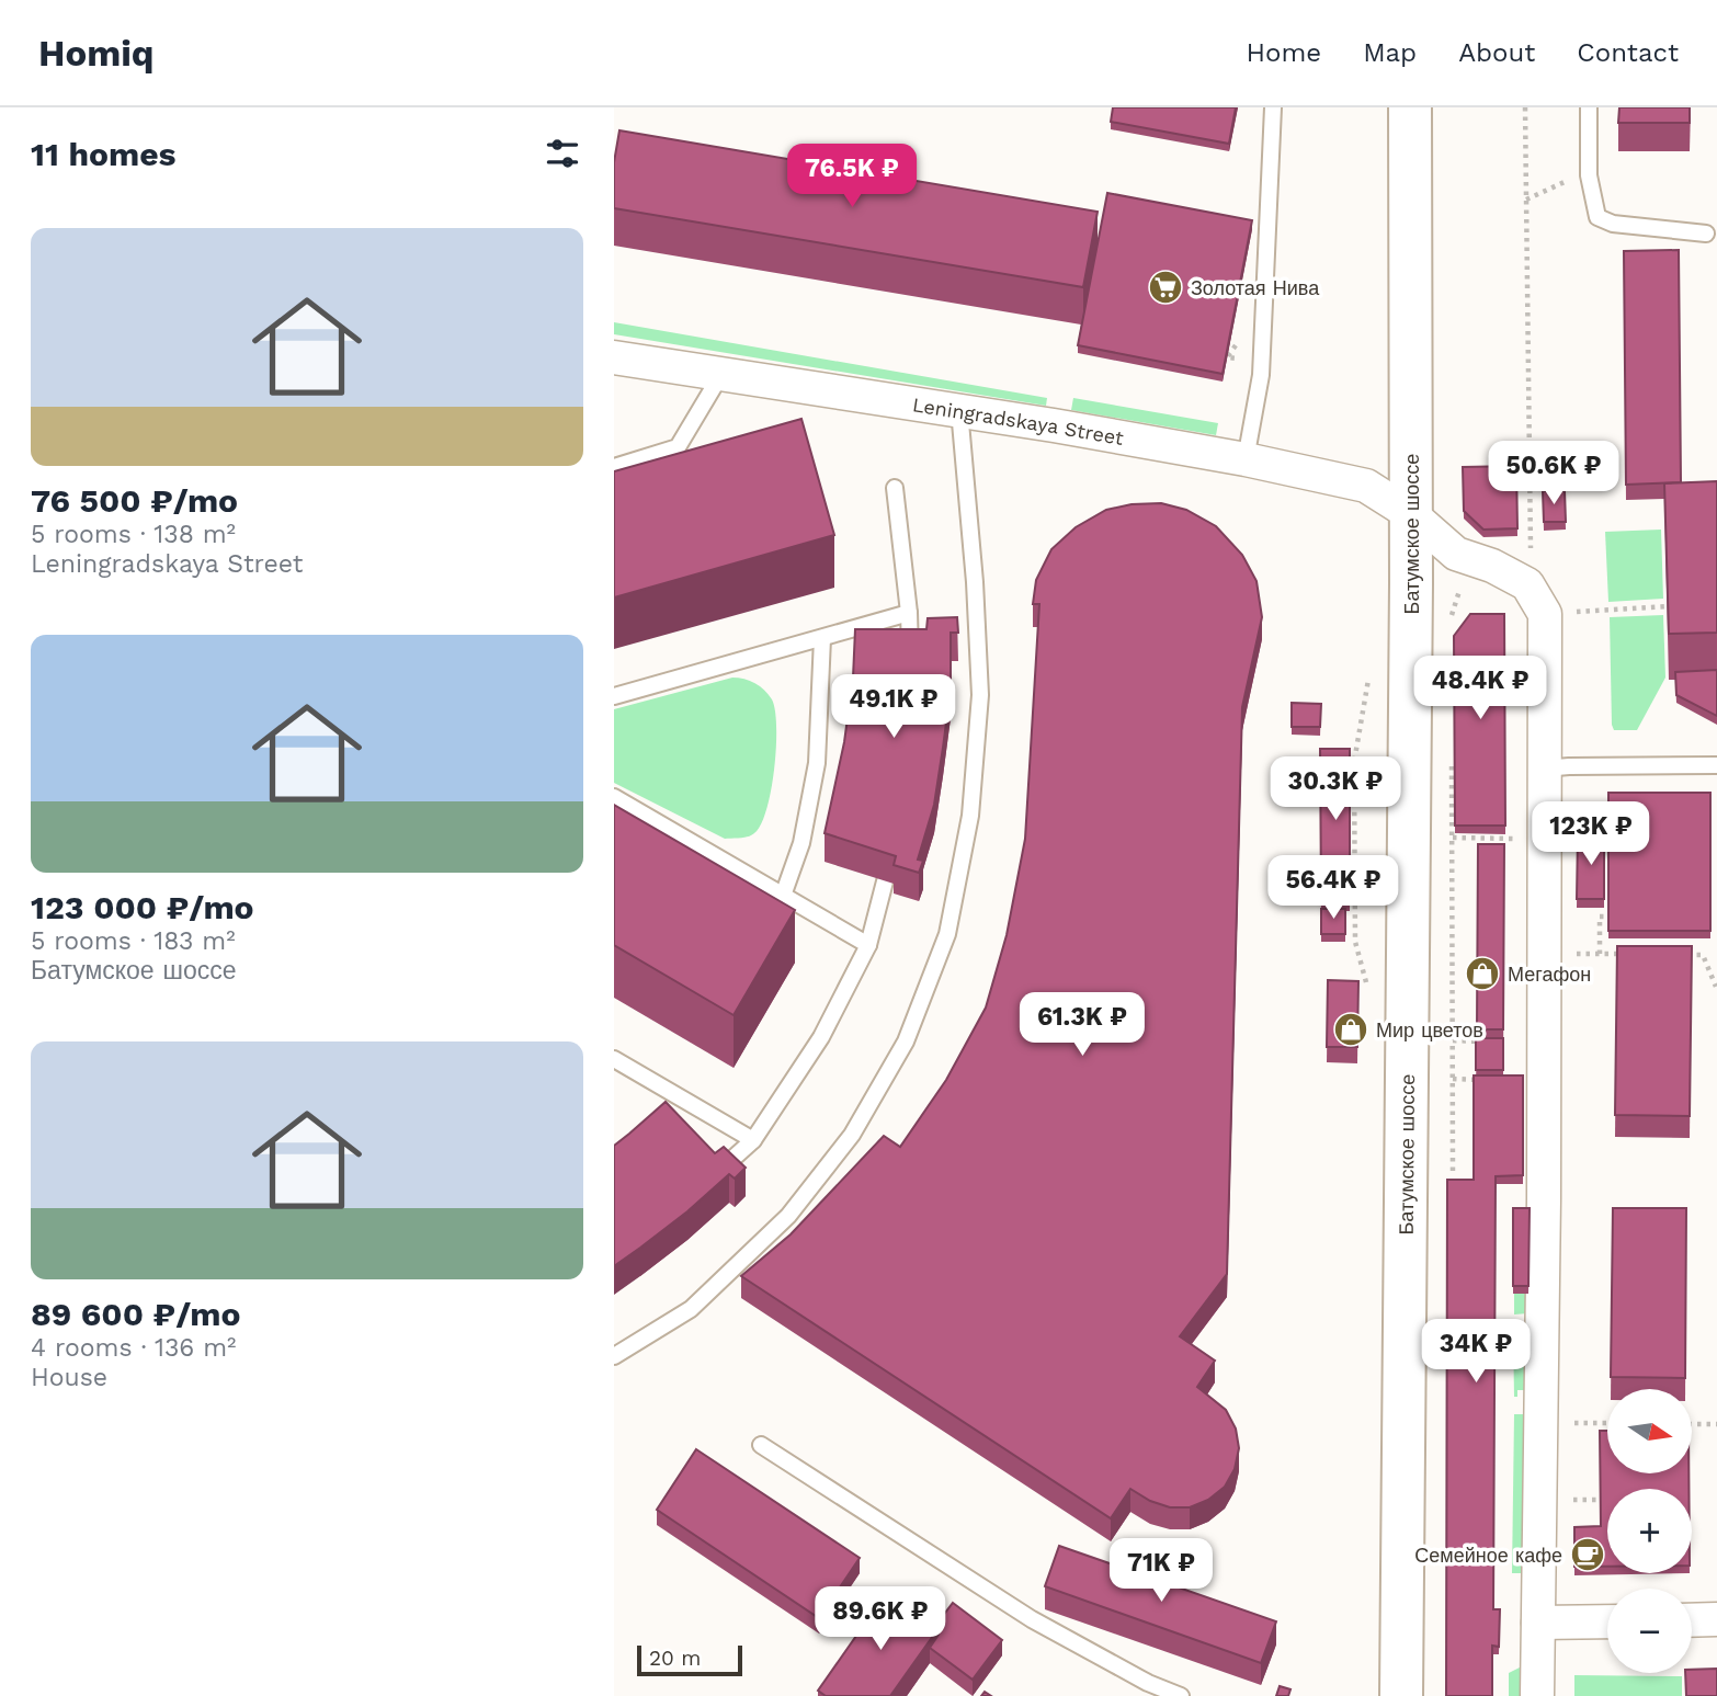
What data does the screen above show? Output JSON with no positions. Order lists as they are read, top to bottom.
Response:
{
  "streets": {
    "highway": ["Батумское шоссе"],
    "street": ["Leningradskaya Street"]
  },
  "crossings": [
    ["Leningradskaya Street", "Батумское шоссе"]
  ],
  "places": {
    "supermarket": ["Золотая Нива"],
    "shop": ["Мегафон", "Мир цветов"],
    "cafe": ["Семейное кафе"]
  },
  "scale_bar": "20 m",
  "north": "right",
  "page": {
    "header": "Homiq",
    "nav": [
      "Home",
      "Map",
      "About",
      "Contact"
    ],
    "heading": "11 homes",
    "price": [
      "76.5K ₽",
      "50.6K ₽",
      "48.4K ₽",
      "49.1K ₽",
      "30.3K ₽",
      "123K ₽",
      "56.4K ₽",
      "61.3K ₽",
      "34K ₽",
      "71K ₽",
      "89.6K ₽"
    ],
    "list": [
      {
        "name": "76 500 ₽/mo",
        "note": "5 rooms · 138 m² · Leningradskaya Street"
      },
      {
        "name": "123 000 ₽/mo",
        "note": "5 rooms · 183 m² · Батумское шоссе"
      },
      {
        "name": "89 600 ₽/mo",
        "note": "4 rooms · 136 m² · House"
      }
    ],
    "map_buttons": ["+", "−"],
    "scale": "20 m"
  }
}
